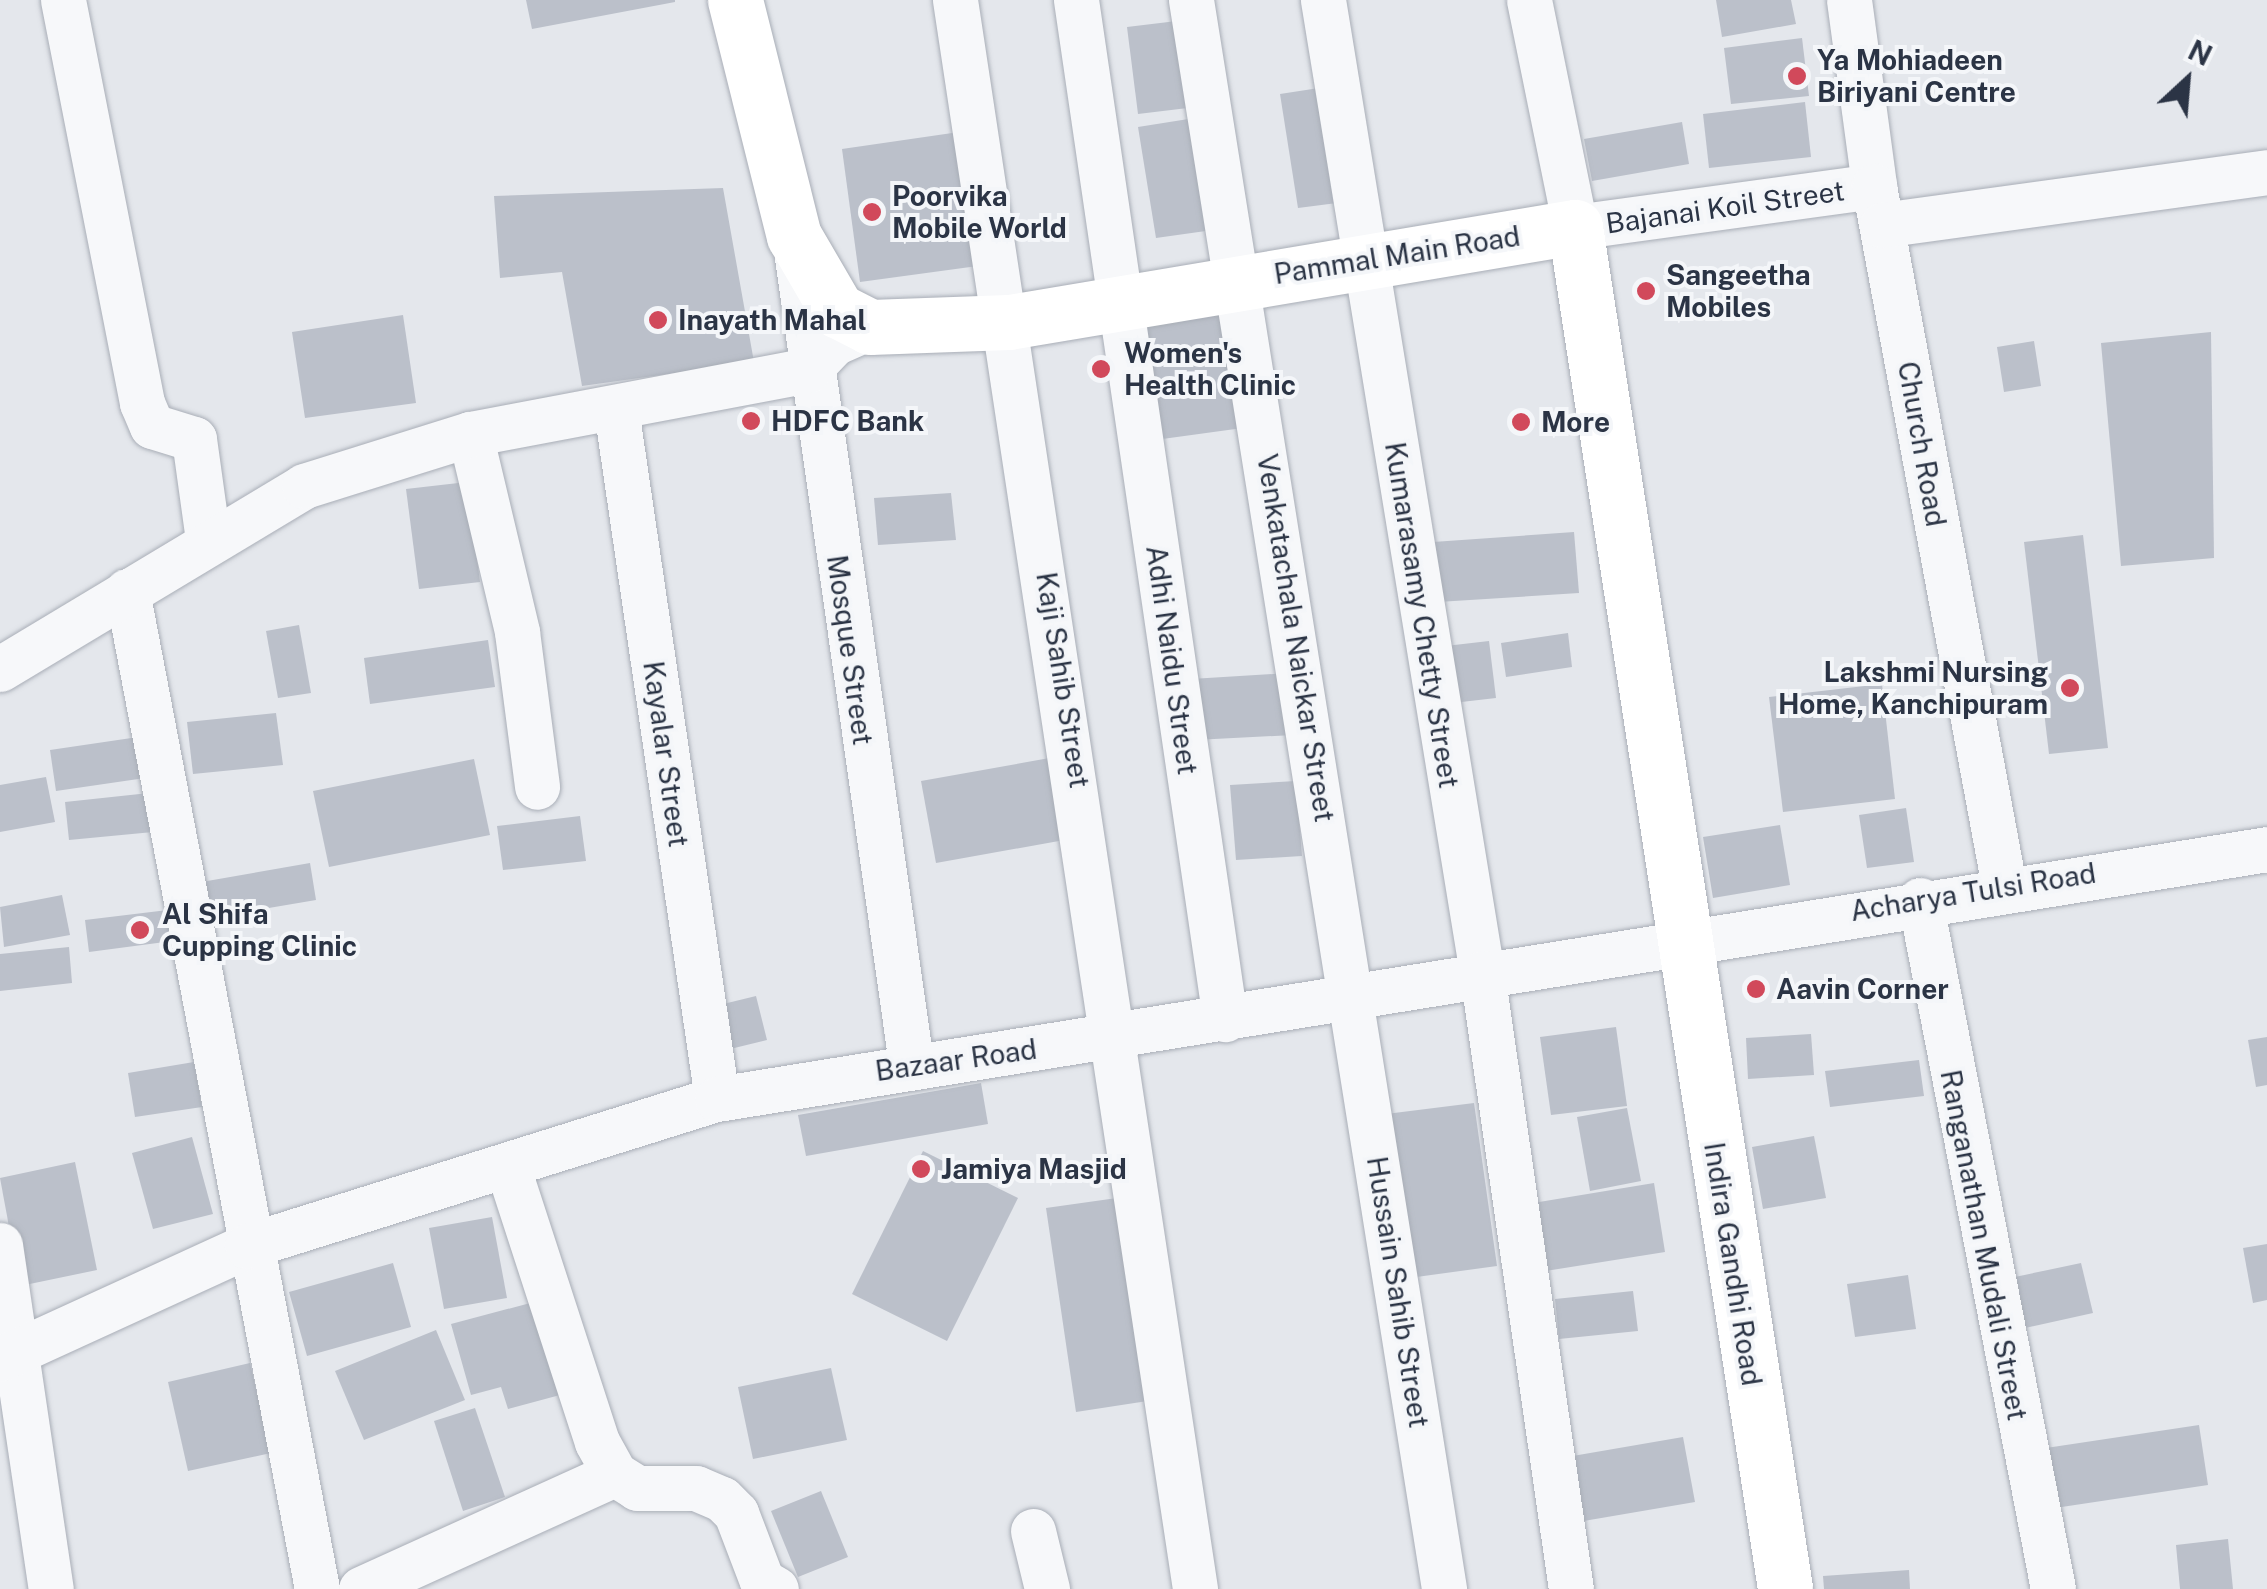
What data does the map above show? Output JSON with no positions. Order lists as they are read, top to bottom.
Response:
{
  "streets": {
    "main road": ["Pammal Main Road", "Indira Gandhi Road"],
    "street": [
      "Bajanai Koil Street",
      "Church Road",
      "Kumarasamy Chetty Street",
      "Venkatachala Naickar Street",
      "Mosque Street",
      "Adhi Naidu Street",
      "Kaji Sahib Street",
      "Kayalar Street",
      "Acharya Tulsi Road",
      "Bazaar Road",
      "Ranganathan Mudali Street",
      "Hussain Sahib Street"
    ]
  },
  "crossings": [
    ["Bajanai Koil Street", "Pammal Main Road"],
    ["Bajanai Koil Street", "Church Road"],
    ["Pammal Main Road", "Kumarasamy Chetty Street"],
    ["Pammal Main Road", "Venkatachala Naickar Street"],
    ["Pammal Main Road", "Adhi Naidu Street"],
    ["Pammal Main Road", "Kaji Sahib Street"],
    ["Church Road", "Acharya Tulsi Road"],
    ["Kumarasamy Chetty Street", "Bazaar Road"],
    ["Venkatachala Naickar Street", "Bazaar Road"],
    ["Venkatachala Naickar Street", "Hussain Sahib Street"],
    ["Mosque Street", "Bazaar Road"],
    ["Adhi Naidu Street", "Bazaar Road"],
    ["Kaji Sahib Street", "Bazaar Road"],
    ["Kayalar Street", "Bazaar Road"],
    ["Acharya Tulsi Road", "Bazaar Road"],
    ["Acharya Tulsi Road", "Ranganathan Mudali Street"],
    ["Acharya Tulsi Road", "Indira Gandhi Road"],
    ["Bazaar Road", "Indira Gandhi Road"],
    ["Bazaar Road", "Hussain Sahib Street"]
  ],
  "places": [
    "Ya Mohiadeen Biriyani Centre",
    "Poorvika Mobile World",
    "Sangeetha Mobiles",
    "Inayath Mahal",
    "Women's Health Clinic",
    "HDFC Bank",
    "More",
    "Lakshmi Nursing Home, Kanchipuram",
    "Al Shifa Cupping Clinic",
    "Aavin Corner",
    "Jamiya Masjid"
  ],
  "north": "top right"
}
